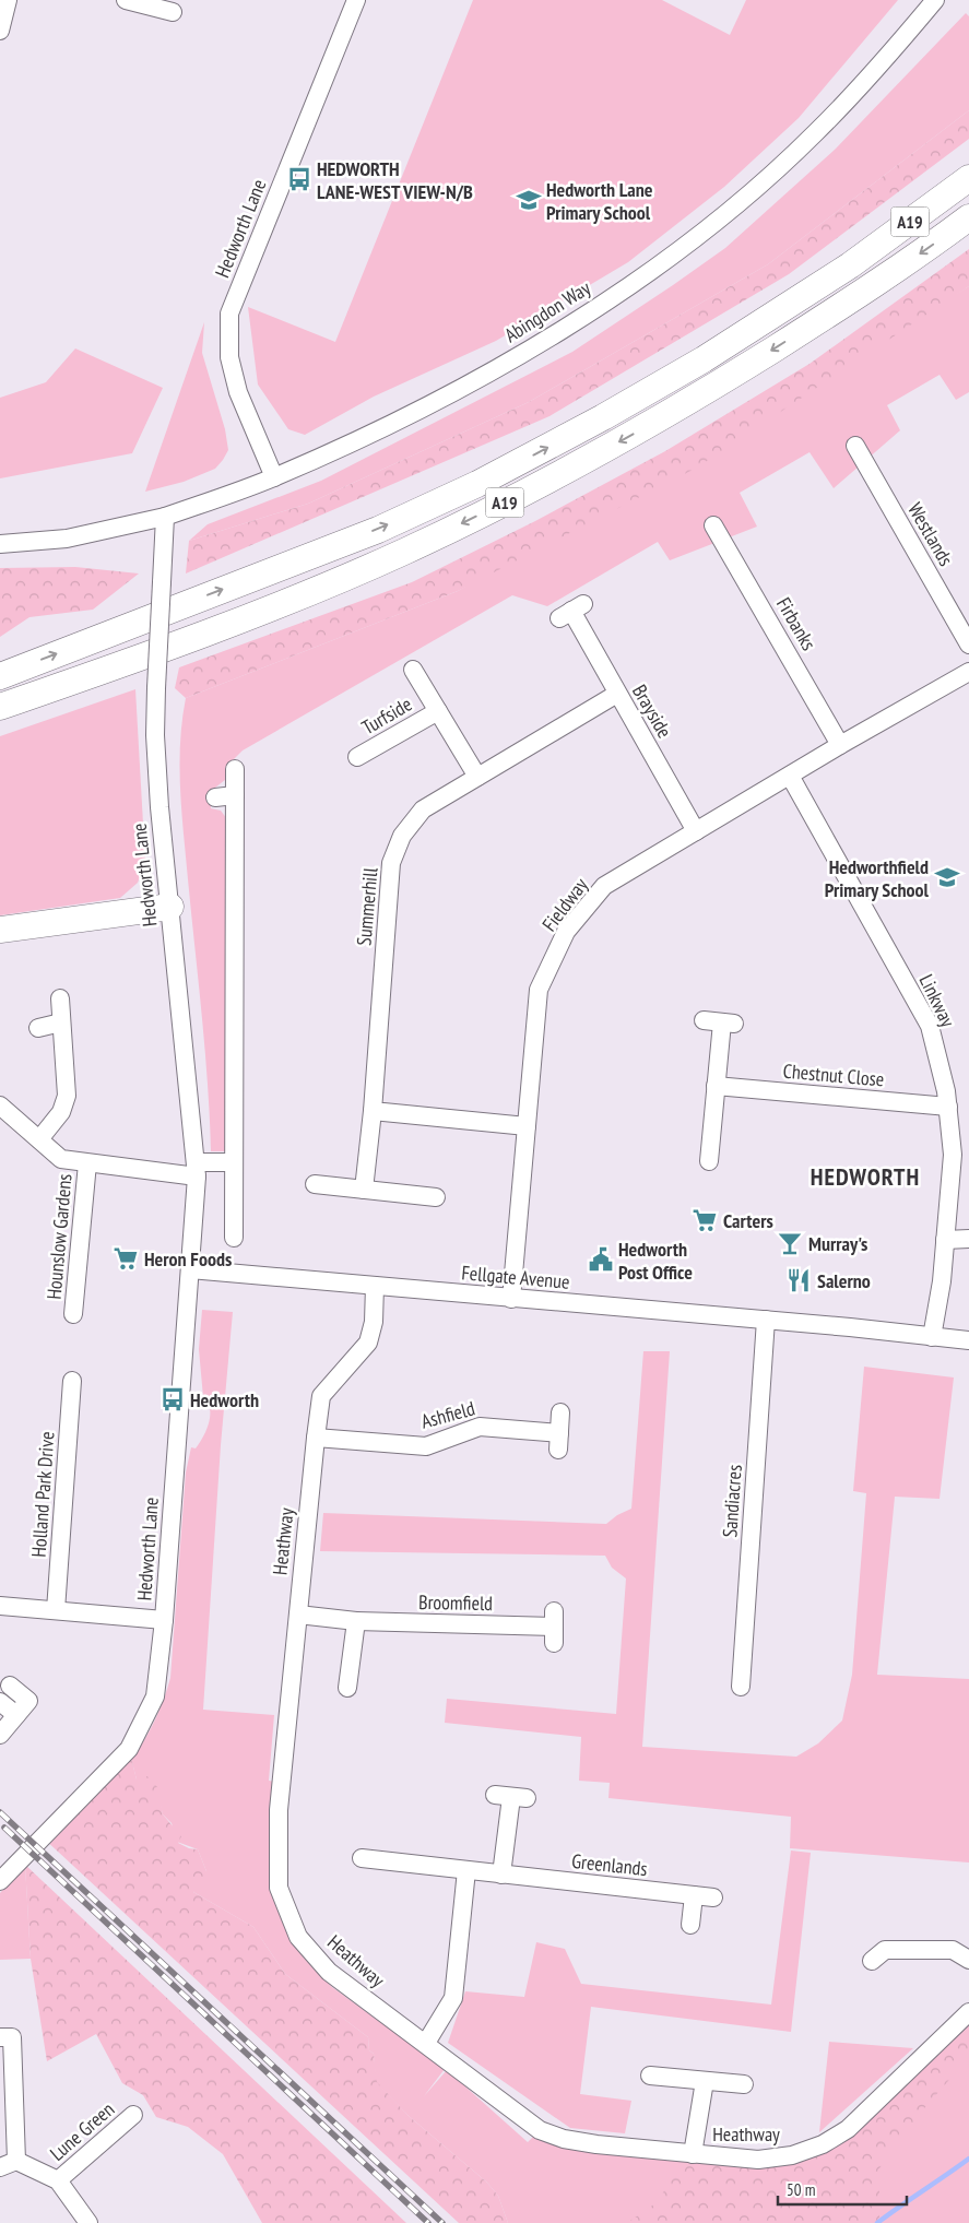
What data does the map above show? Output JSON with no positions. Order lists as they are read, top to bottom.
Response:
{
  "streets": {
    "highway": ["A19"],
    "street": [
      "Hedworth Lane",
      "Abingdon Way",
      "Westlands",
      "Firbanks",
      "Brayside",
      "Turfside",
      "Fieldway",
      "Summerhill",
      "Linkway",
      "Chestnut Close",
      "Hounslow Gardens",
      "Fellgate Avenue",
      "Ashfield",
      "Holland Park Drive",
      "Sandiacres",
      "Heathway",
      "Broomfield",
      "Greenlands",
      "Lune Green"
    ]
  },
  "crossings": [
    ["Hedworth Lane", "Abingdon Way"],
    ["Hedworth Lane", "Fellgate Avenue"],
    ["Firbanks", "Fieldway"],
    ["Brayside", "Fieldway"],
    ["Brayside", "Summerhill"],
    ["Turfside", "Summerhill"],
    ["Fieldway", "Linkway"],
    ["Fieldway", "Fellgate Avenue"],
    ["Linkway", "Chestnut Close"],
    ["Linkway", "Fellgate Avenue"],
    ["Fellgate Avenue", "Sandiacres"],
    ["Fellgate Avenue", "Heathway"],
    ["Ashfield", "Heathway"],
    ["Heathway", "Broomfield"]
  ],
  "districts": ["HEDWORTH"],
  "places": {
    "bus stop": ["HEDWORTH LANE-WEST VIEW-N/B", "Hedworth"],
    "school or university": ["Hedworth Lane Primary School", "Hedworthfield Primary School"],
    "supermarket": ["Carters", "Heron Foods"],
    "bar": ["Murray's"],
    "public building": ["Hedworth Post Office"],
    "restaurant": ["Salerno"]
  },
  "scale_bar": "50 m"
}
